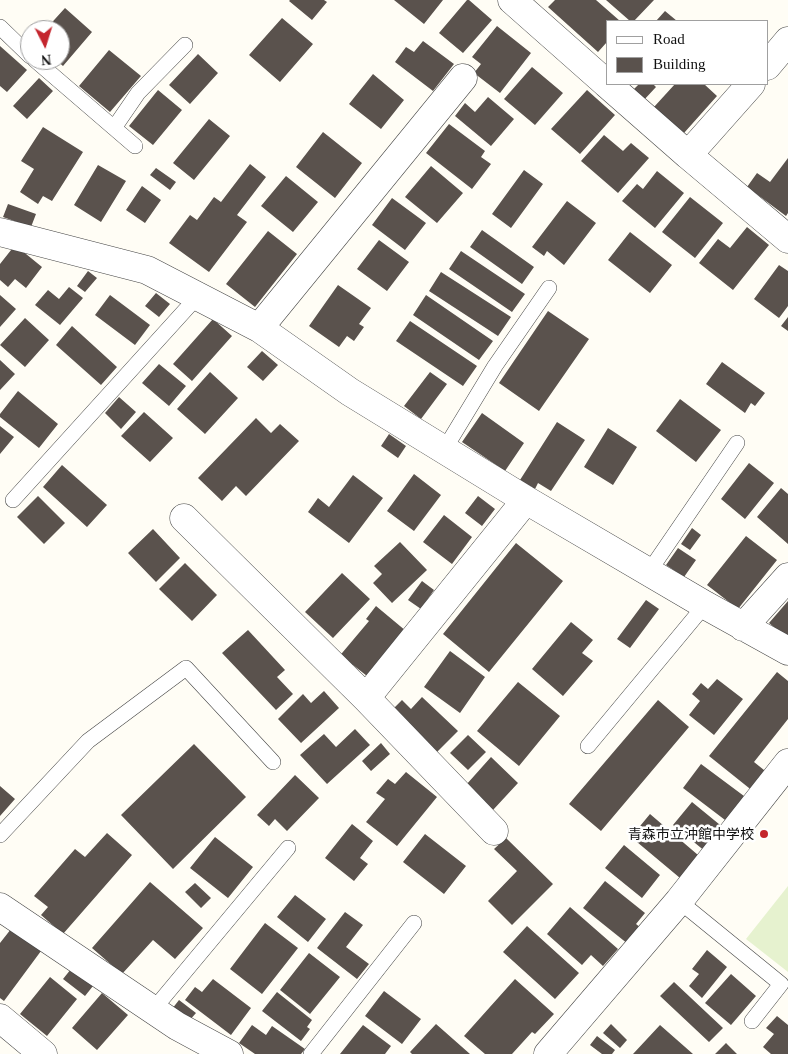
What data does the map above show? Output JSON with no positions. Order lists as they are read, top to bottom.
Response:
{
  "places": ["青森市立沖館中学校"],
  "legend": ["Road", "Building"],
  "north": "bottom"
}
